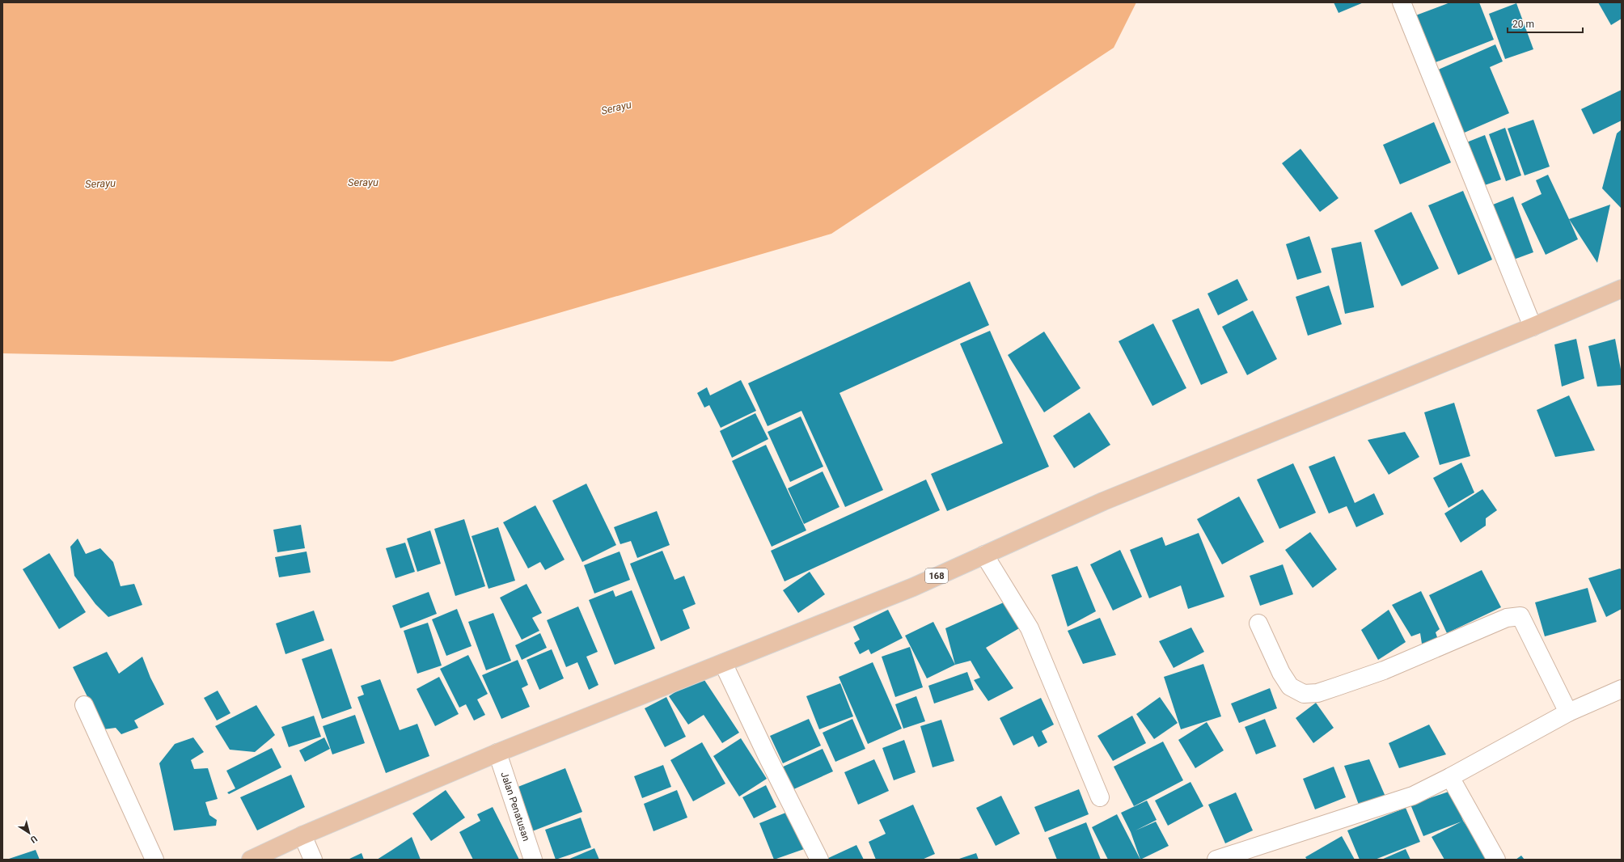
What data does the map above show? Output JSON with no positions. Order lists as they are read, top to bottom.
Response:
{
  "streets": {
    "main road": ["168"],
    "street": ["Jalan Penatusan"]
  },
  "crossings": [
    ["168", "Jalan Penatusan"]
  ],
  "water": ["Serayu"],
  "scale_bar": "20 m",
  "north": "bottom right"
}
